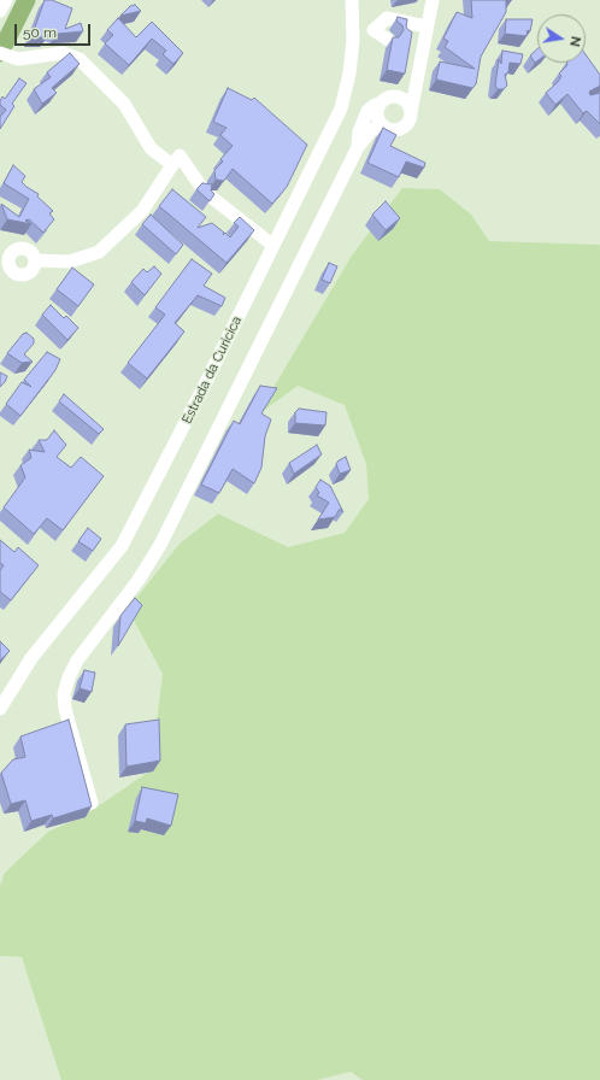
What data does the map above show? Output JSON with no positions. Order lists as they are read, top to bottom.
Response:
{
  "streets": {
    "street": ["Estrada da Curicica"]
  },
  "scale_bar": "50 m",
  "north": "right"
}
